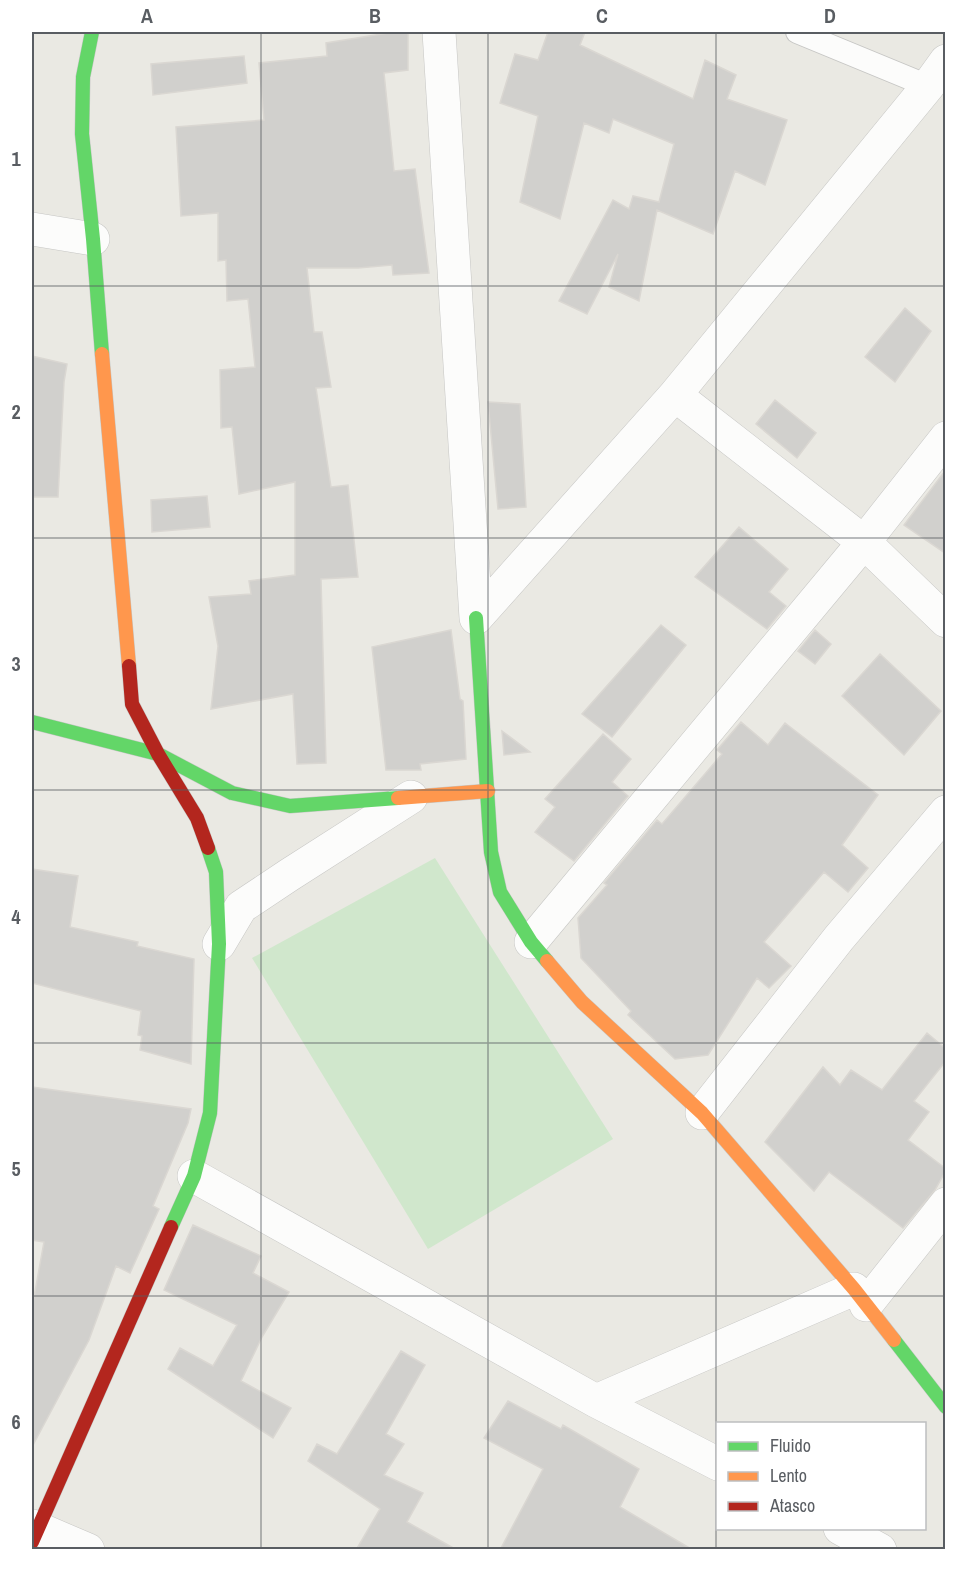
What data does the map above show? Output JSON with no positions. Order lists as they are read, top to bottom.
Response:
{
  "legend": ["Fluido", "Lento", "Atasco"],
  "grid": {
    "columns": [
      "A",
      "B",
      "C",
      "D"
    ],
    "rows": [
      "1",
      "2",
      "3",
      "4",
      "5",
      "6"
    ]
  }
}
